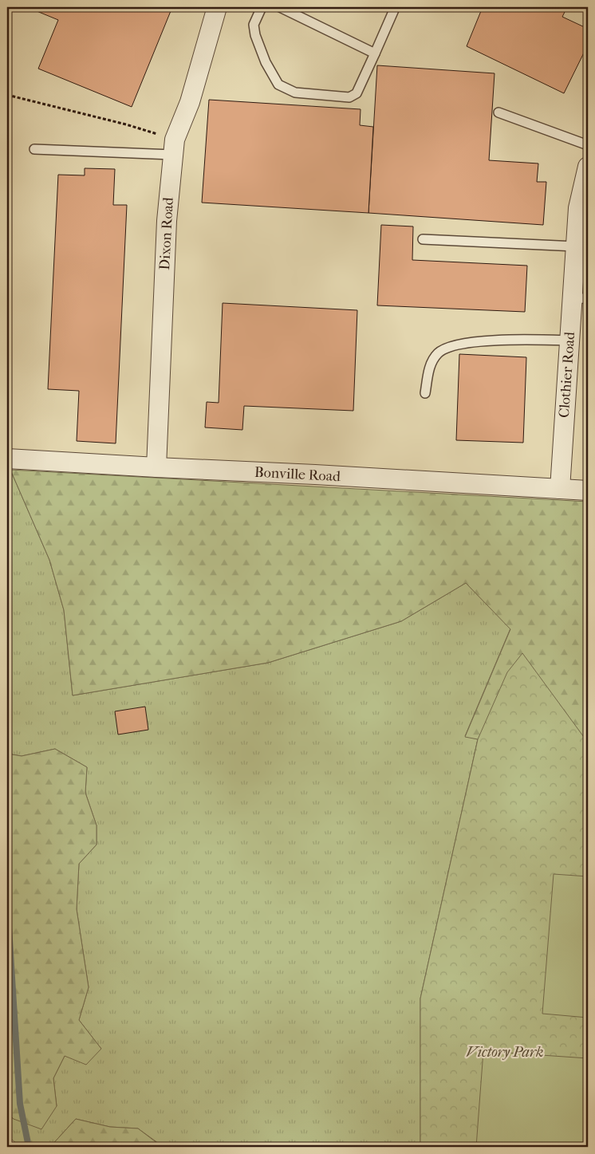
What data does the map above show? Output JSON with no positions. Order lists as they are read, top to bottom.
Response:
{
  "streets": {
    "street": ["Dixon Road", "Clothier Road", "Bonville Road"]
  },
  "crossings": [
    ["Dixon Road", "Bonville Road"],
    ["Clothier Road", "Bonville Road"]
  ],
  "parks": ["Victory Park"]
}
